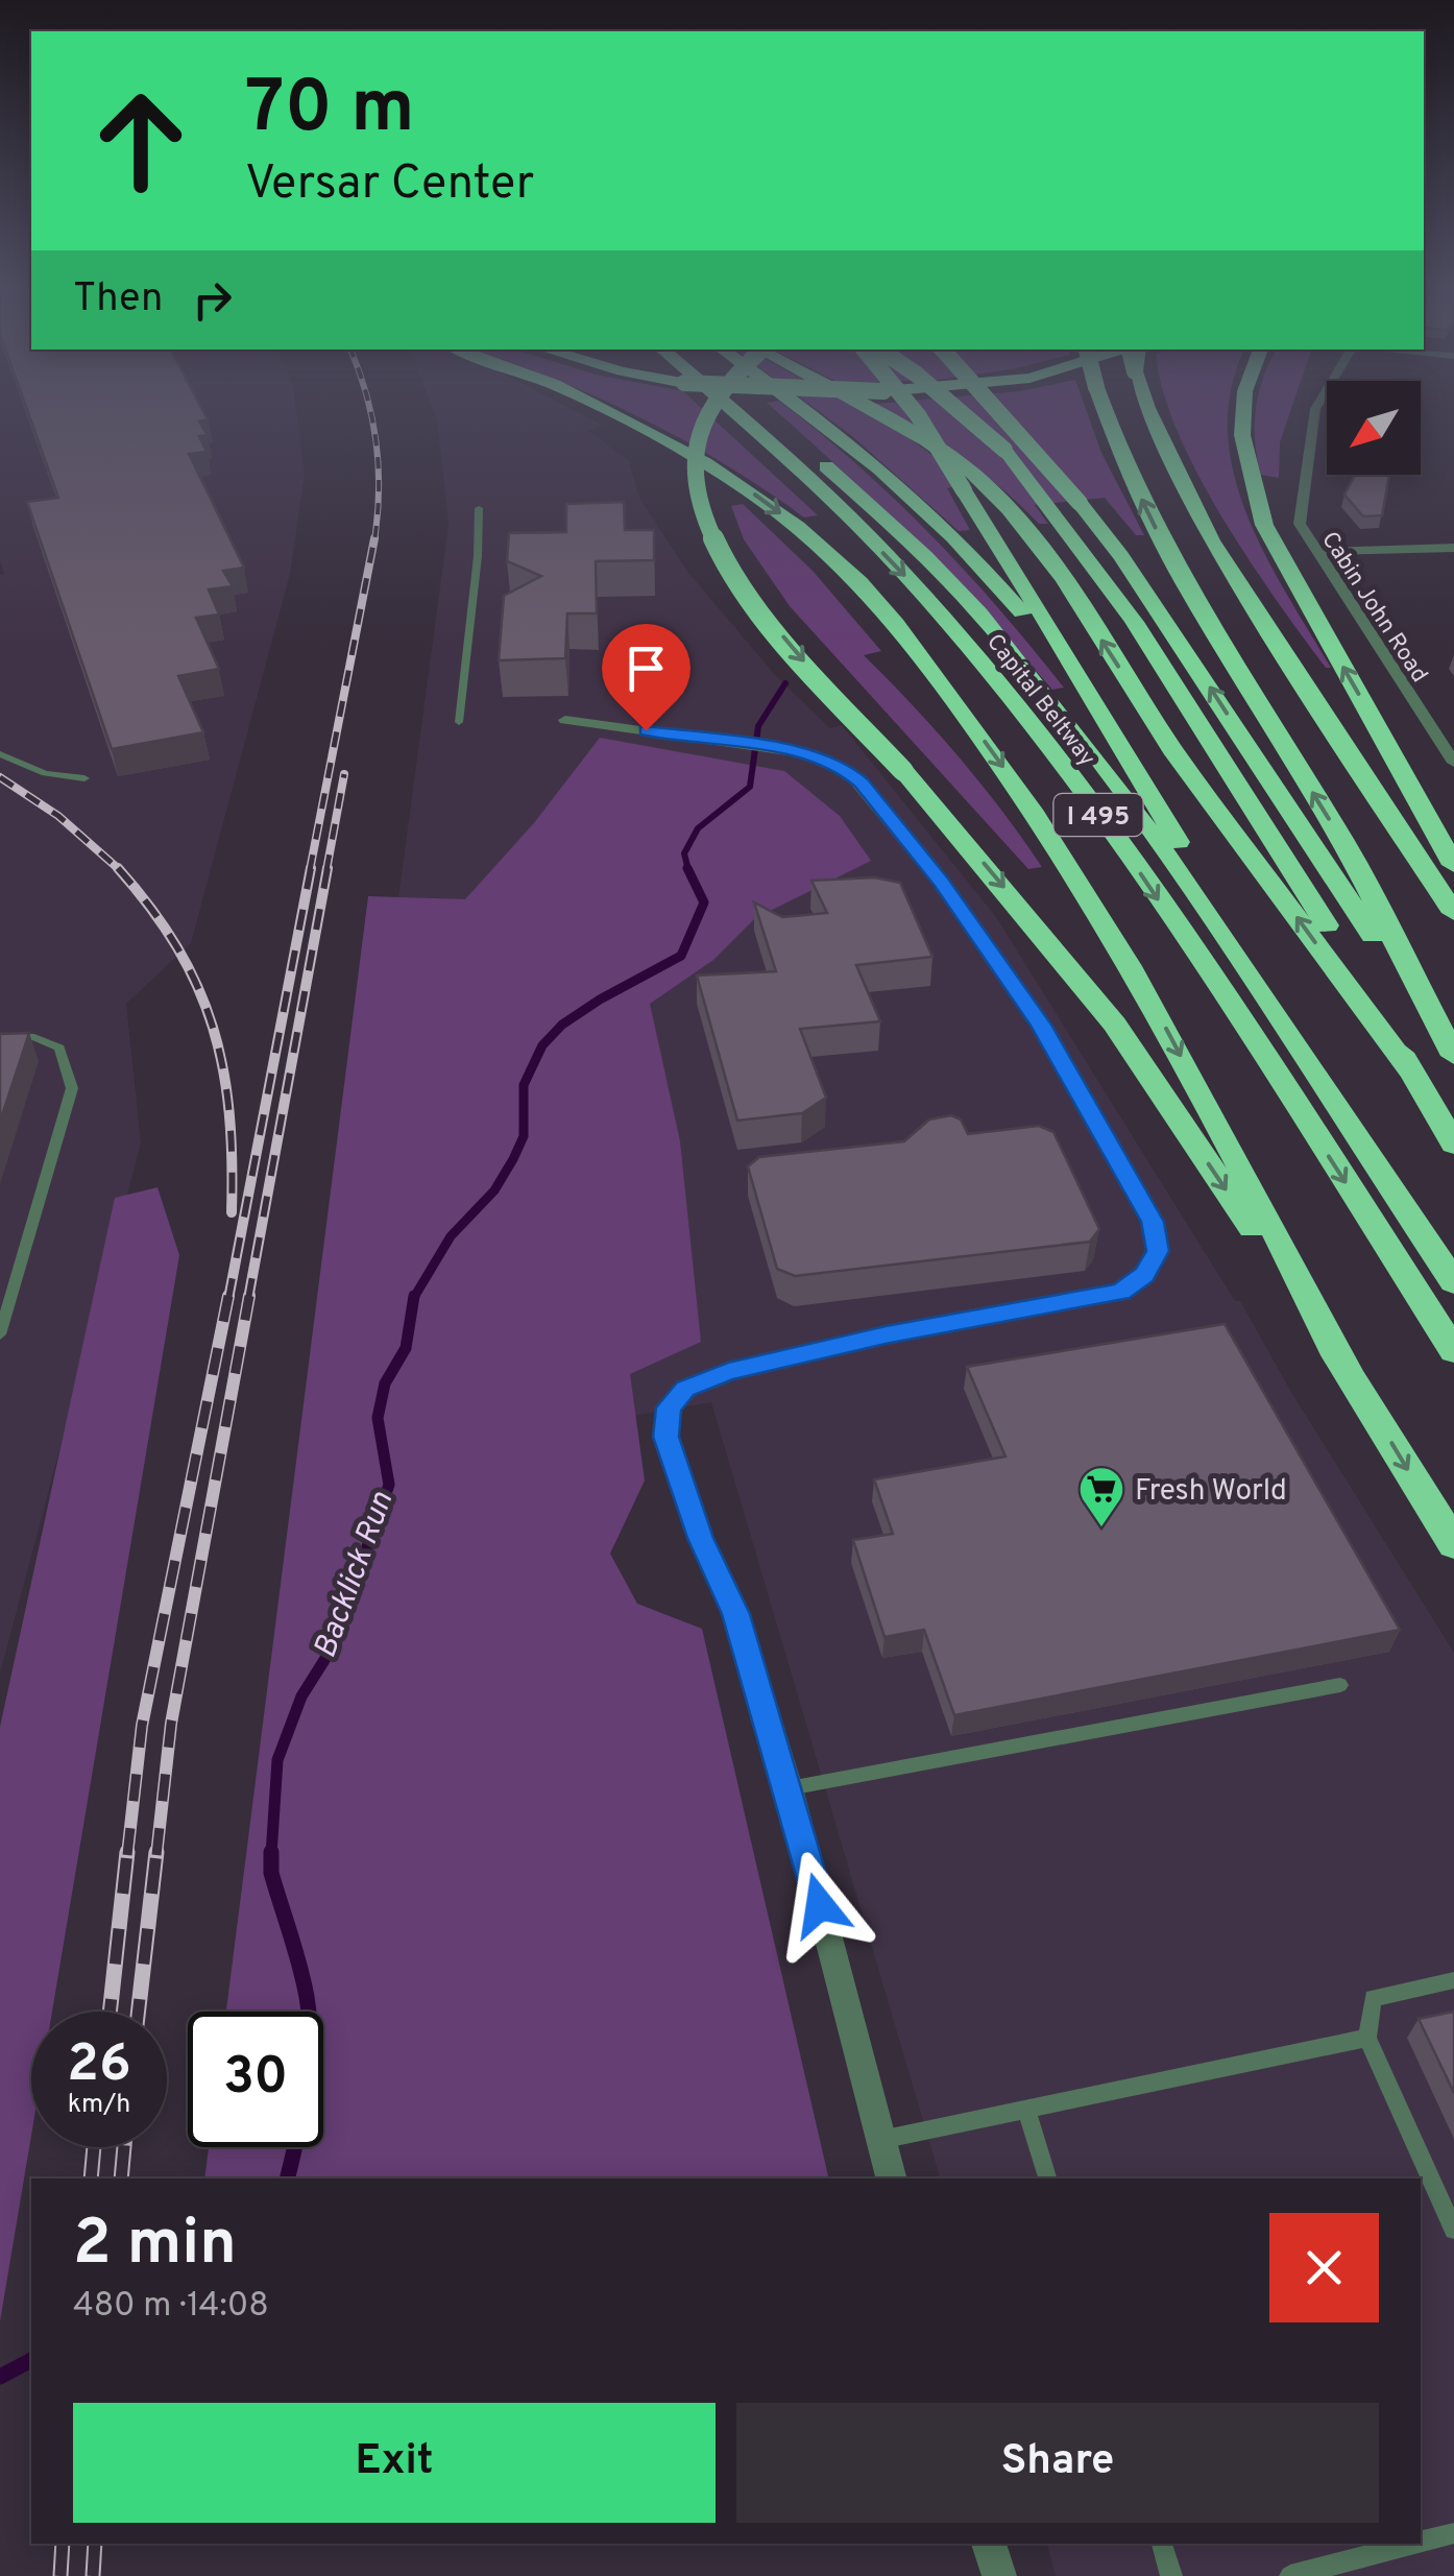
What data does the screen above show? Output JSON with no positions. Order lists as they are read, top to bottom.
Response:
{
  "streets": {
    "highway": ["Capital Beltway", "I 495"],
    "street": ["Cabin John Road"]
  },
  "water": ["Backlick Run"],
  "places": {
    "supermarket": ["Fresh World"]
  },
  "north": "bottom left",
  "page": {
    "turn": ["70 m", "Versar Center"],
    "then": "Then",
    "speed": "26 km/h",
    "limit": "30",
    "heading": ["2 min", "480 m · 14:08"],
    "buttons": ["Exit", "Share"]
  }
}
